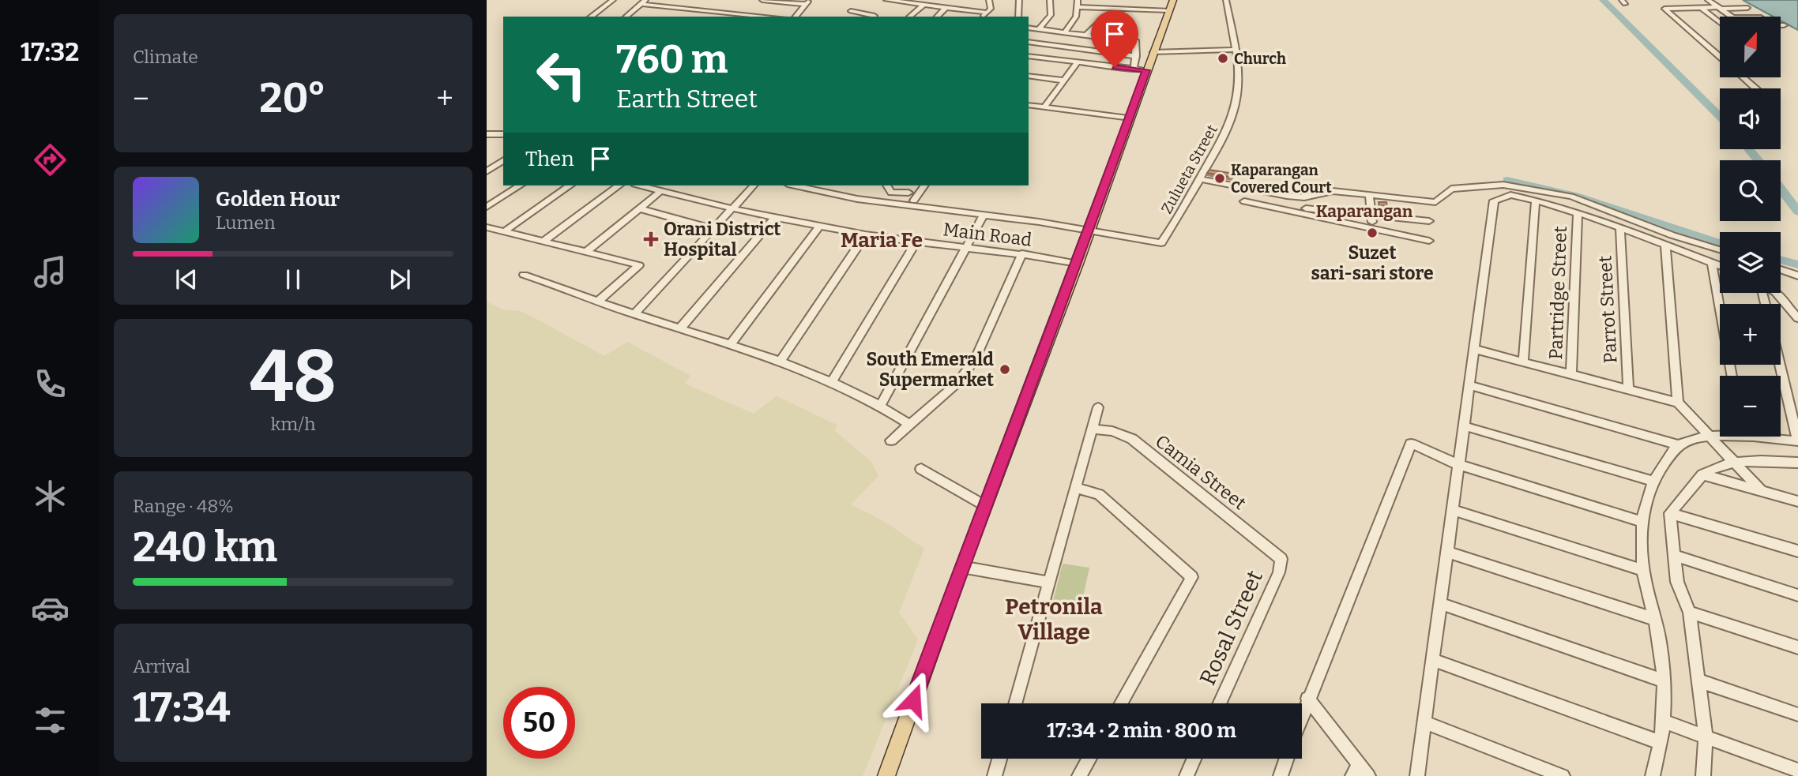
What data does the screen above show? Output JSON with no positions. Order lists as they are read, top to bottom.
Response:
{
  "streets": {
    "street": [
      "Zulueta Street",
      "Main Road",
      "Partridge Street",
      "Parrot Street",
      "Camia Street",
      "Rosal Street"
    ]
  },
  "crossings": [
    ["Camia Street", "Rosal Street"]
  ],
  "districts": ["Kaparangan", "Maria Fe", "Petronila Village"],
  "places": {
    "other": [
      "Church",
      "Kaparangan Covered Court",
      "Suzet sari-sari store",
      "South Emerald Supermarket"
    ],
    "health": ["Orani District Hospital"]
  },
  "north": "top",
  "page": {
    "tabs": "17:32",
    "tile": [
      "Climate",
      ["48", "km/h"],
      ["Range · 48%", "240 km"],
      ["Arrival", "17:34"]
    ],
    "map_buttons": ["+", "−"],
    "turn": ["760 m", "Earth Street"],
    "heat": ["−", "20°", "+"],
    "then": "Then",
    "song": ["Golden Hour", "Lumen"],
    "limit": "50",
    "trip": "17:34 · 2 min · 800 m"
  }
}
